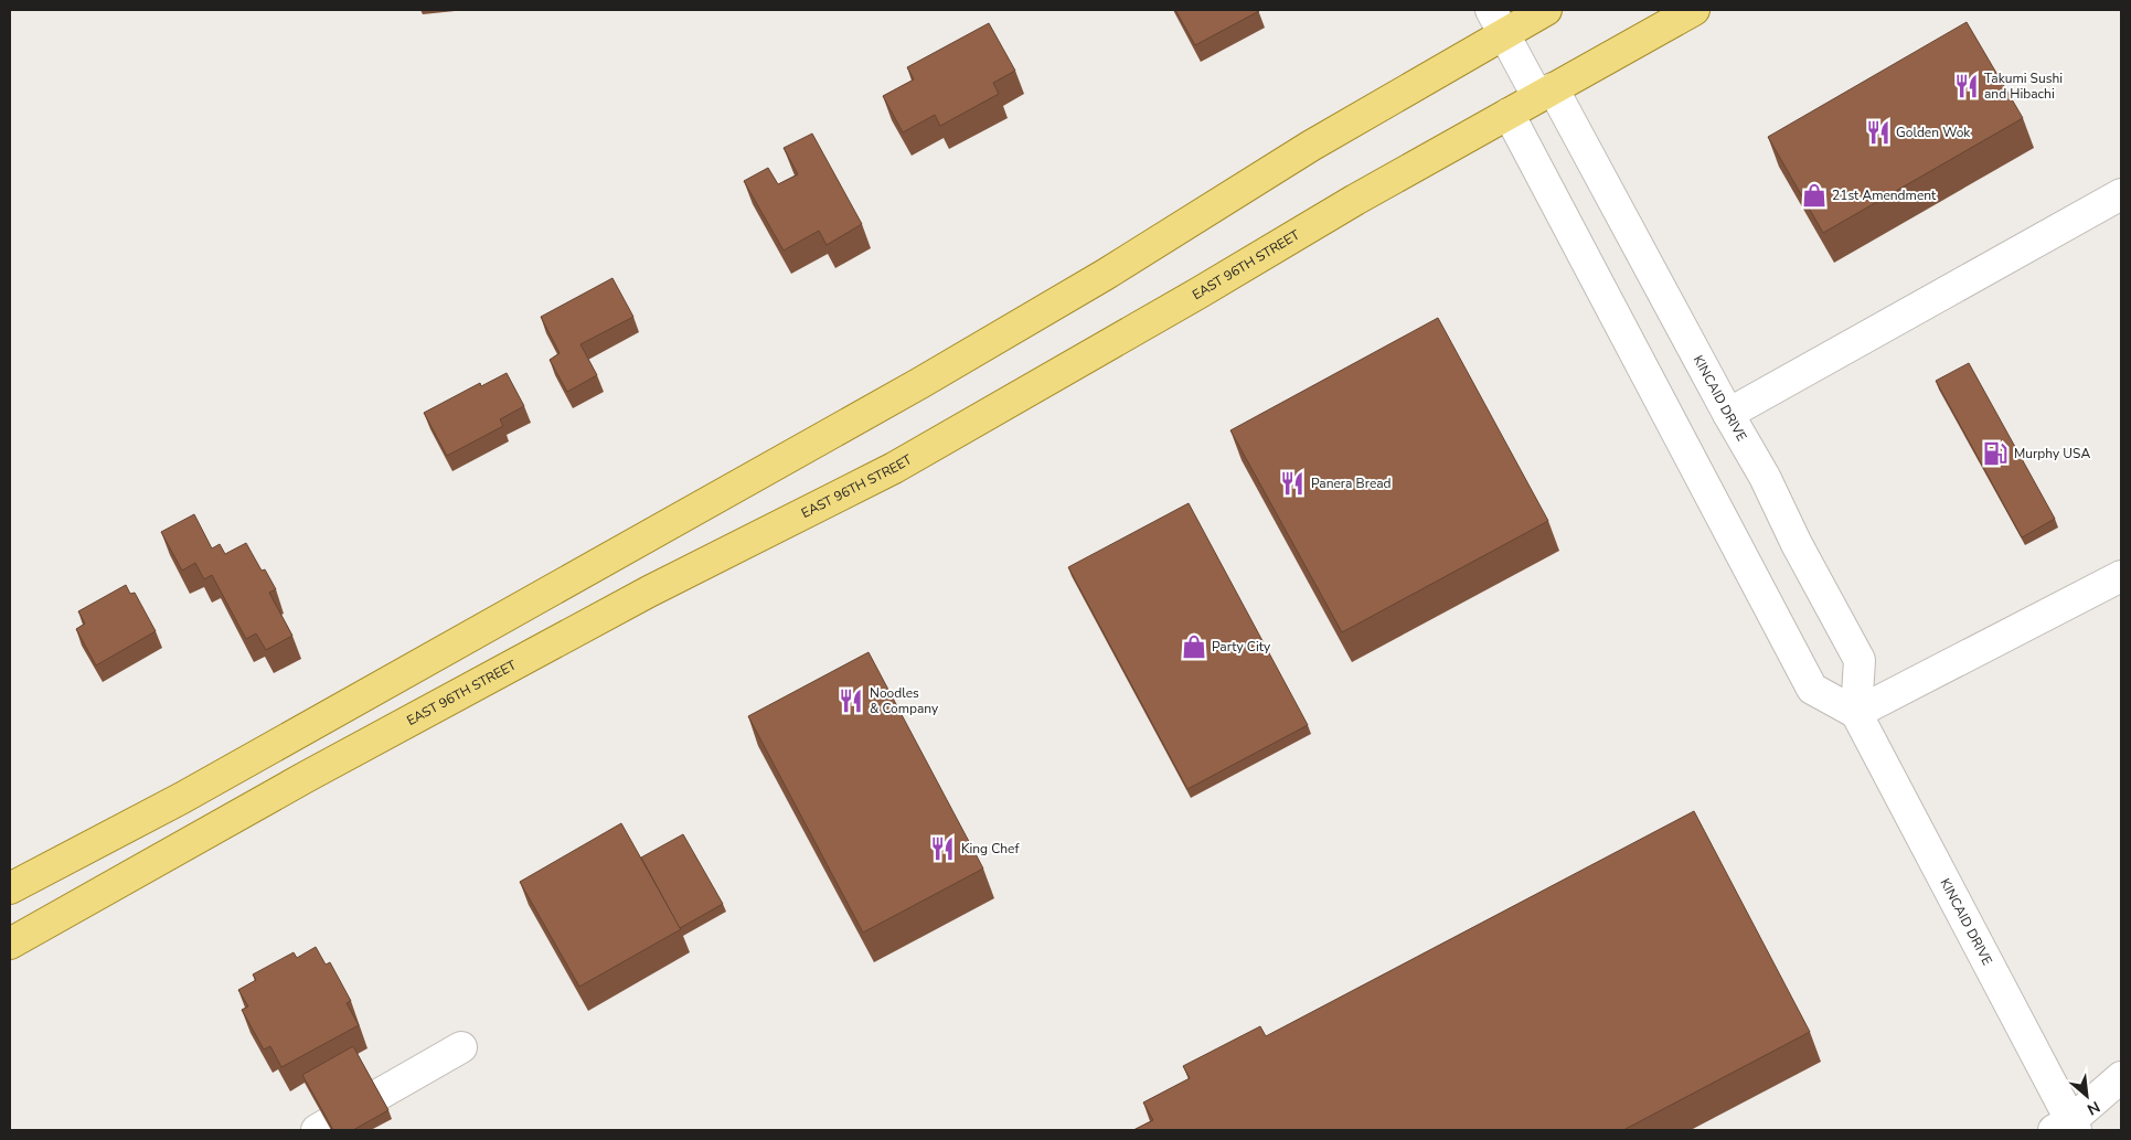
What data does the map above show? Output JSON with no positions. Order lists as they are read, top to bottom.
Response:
{
  "streets": {
    "main road": ["EAST 96TH STREET"],
    "street": ["KINCAID DRIVE"]
  },
  "crossings": [
    ["EAST 96TH STREET", "KINCAID DRIVE"]
  ],
  "places": {
    "restaurant": [
      "Takumi Sushi and Hibachi",
      "Golden Wok",
      "Panera Bread",
      "Noodles & Company",
      "King Chef"
    ],
    "shop": ["21st Amendment", "Party City"],
    "fuel station": ["Murphy USA"]
  },
  "north": "bottom right"
}
